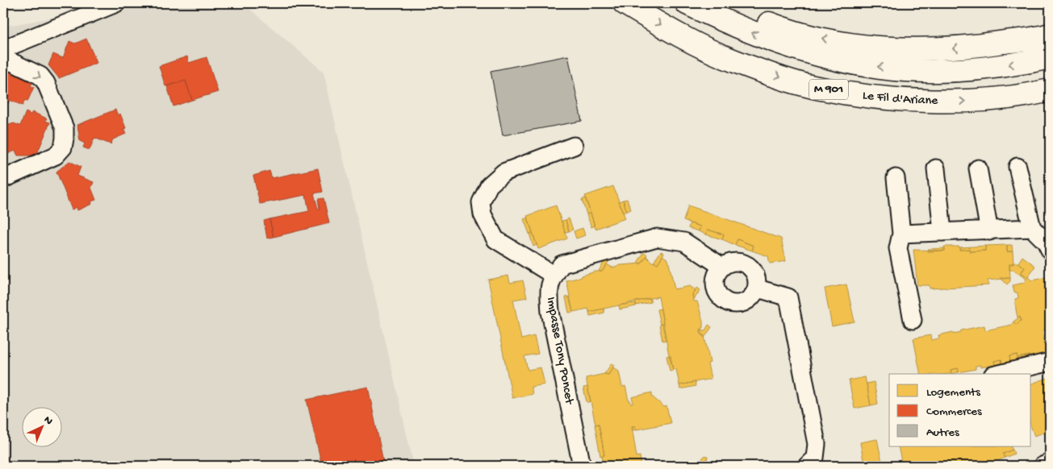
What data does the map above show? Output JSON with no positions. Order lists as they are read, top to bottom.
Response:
{
  "streets": {
    "highway": ["M 901", "Le Fil d'Ariane"],
    "street": ["Impasse Tony Poncet"]
  },
  "legend": ["Logements", "Commerces", "Autres"],
  "north": "top right"
}
